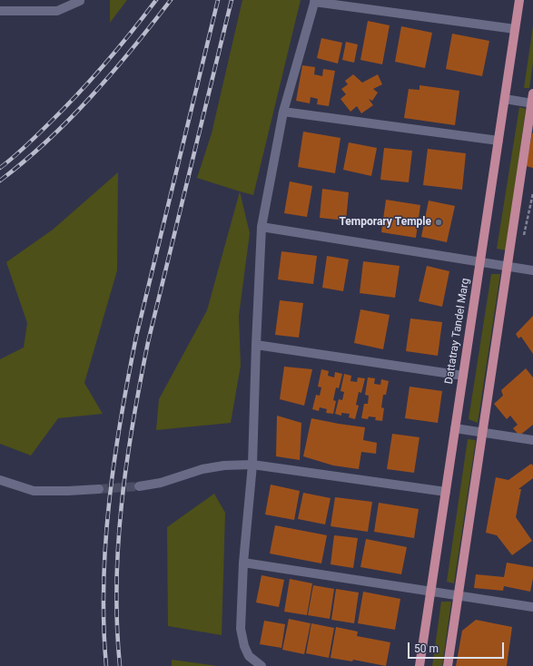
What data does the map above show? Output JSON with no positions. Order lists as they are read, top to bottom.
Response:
{
  "streets": {
    "main road": ["Dattatray Tandel Marg"]
  },
  "places": ["Temporary Temple"],
  "scale_bar": "50 m"
}
